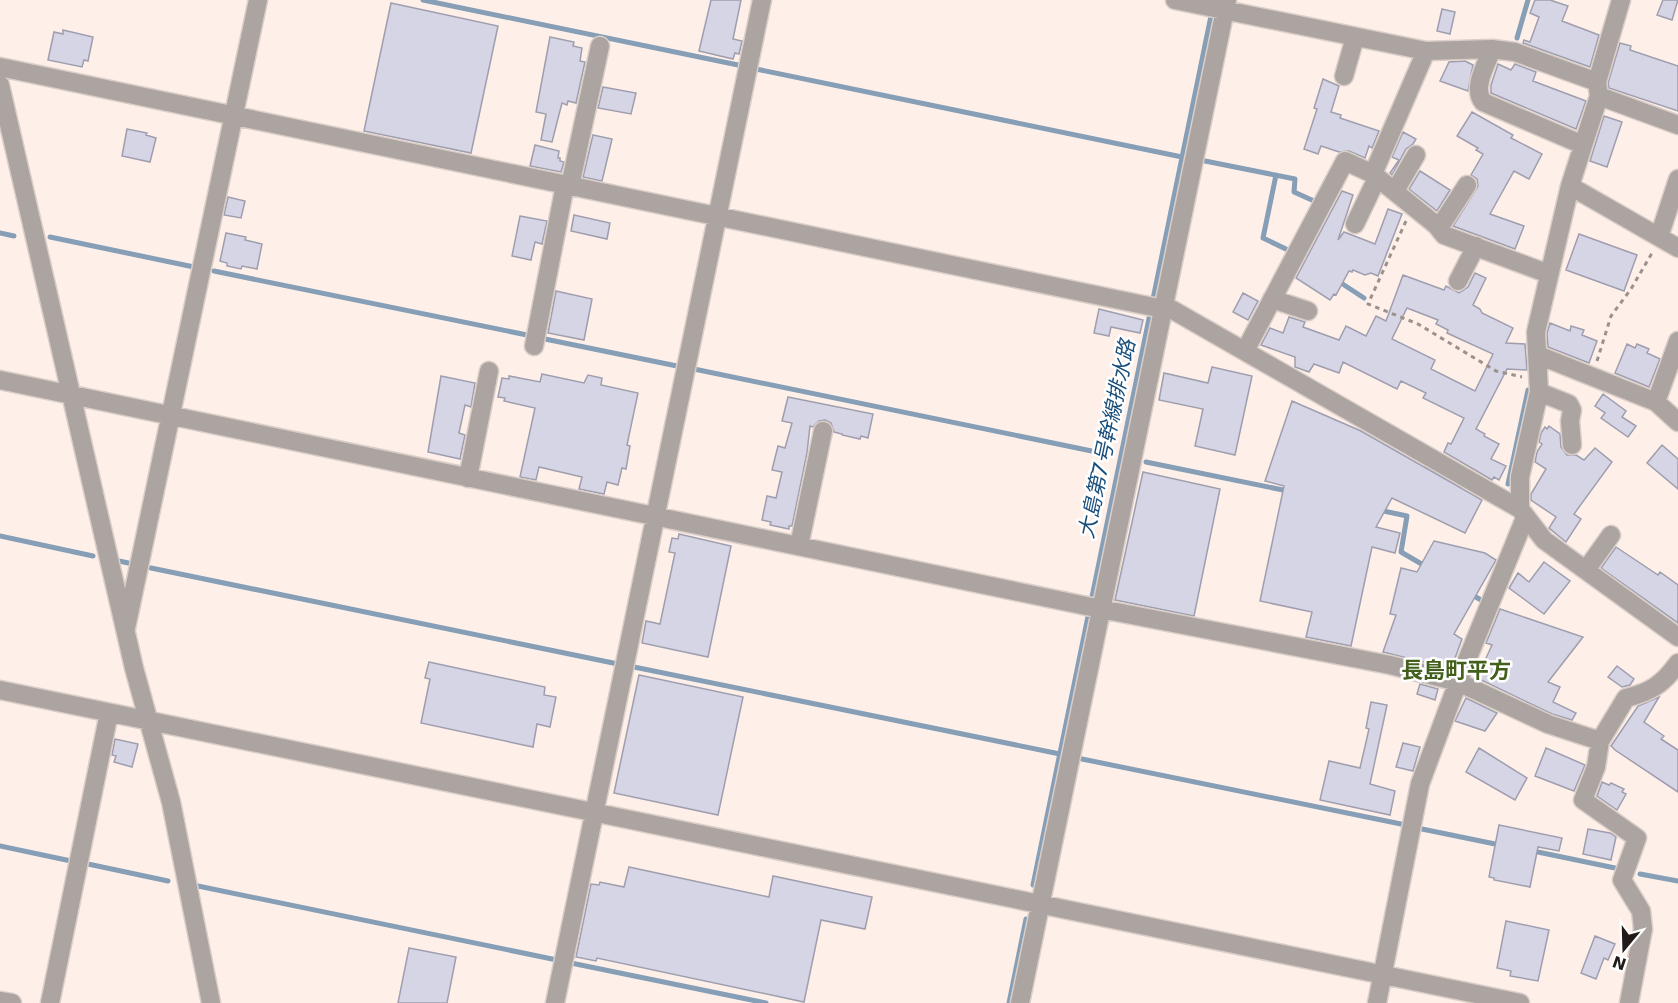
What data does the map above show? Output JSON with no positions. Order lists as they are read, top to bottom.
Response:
{
  "districts": ["長島町平方"],
  "water": ["大島第7号幹線排水路"],
  "north": "bottom"
}
